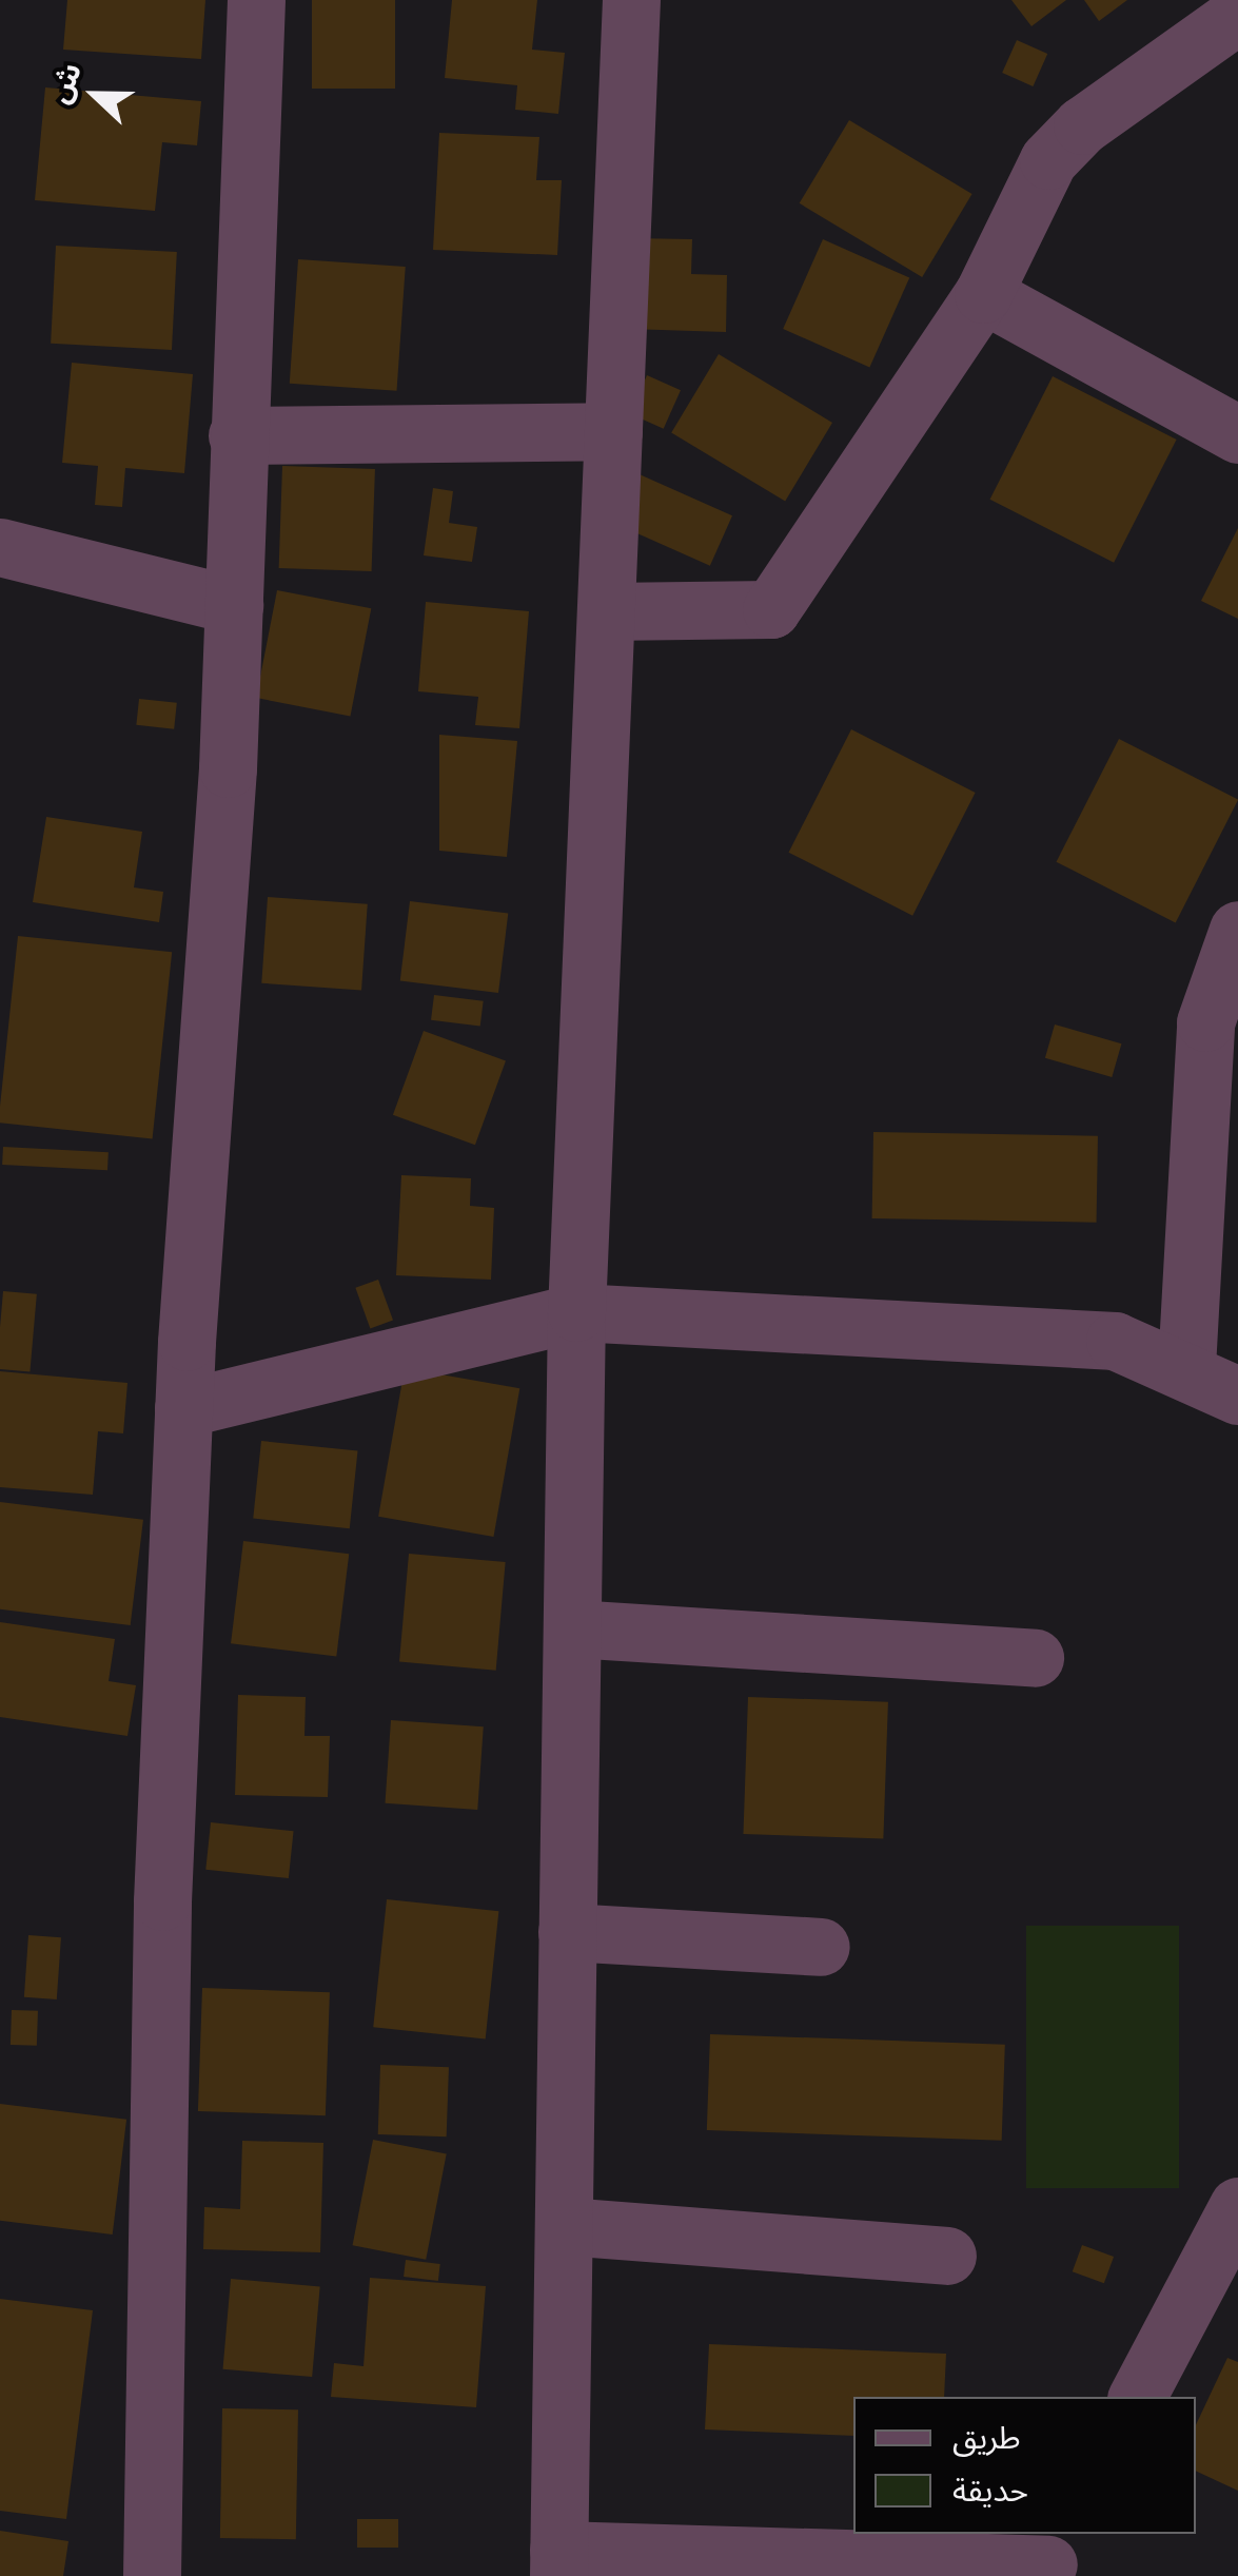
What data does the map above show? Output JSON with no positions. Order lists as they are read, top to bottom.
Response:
{
  "legend": ["طريق", "حديقة"],
  "north": "left"
}
